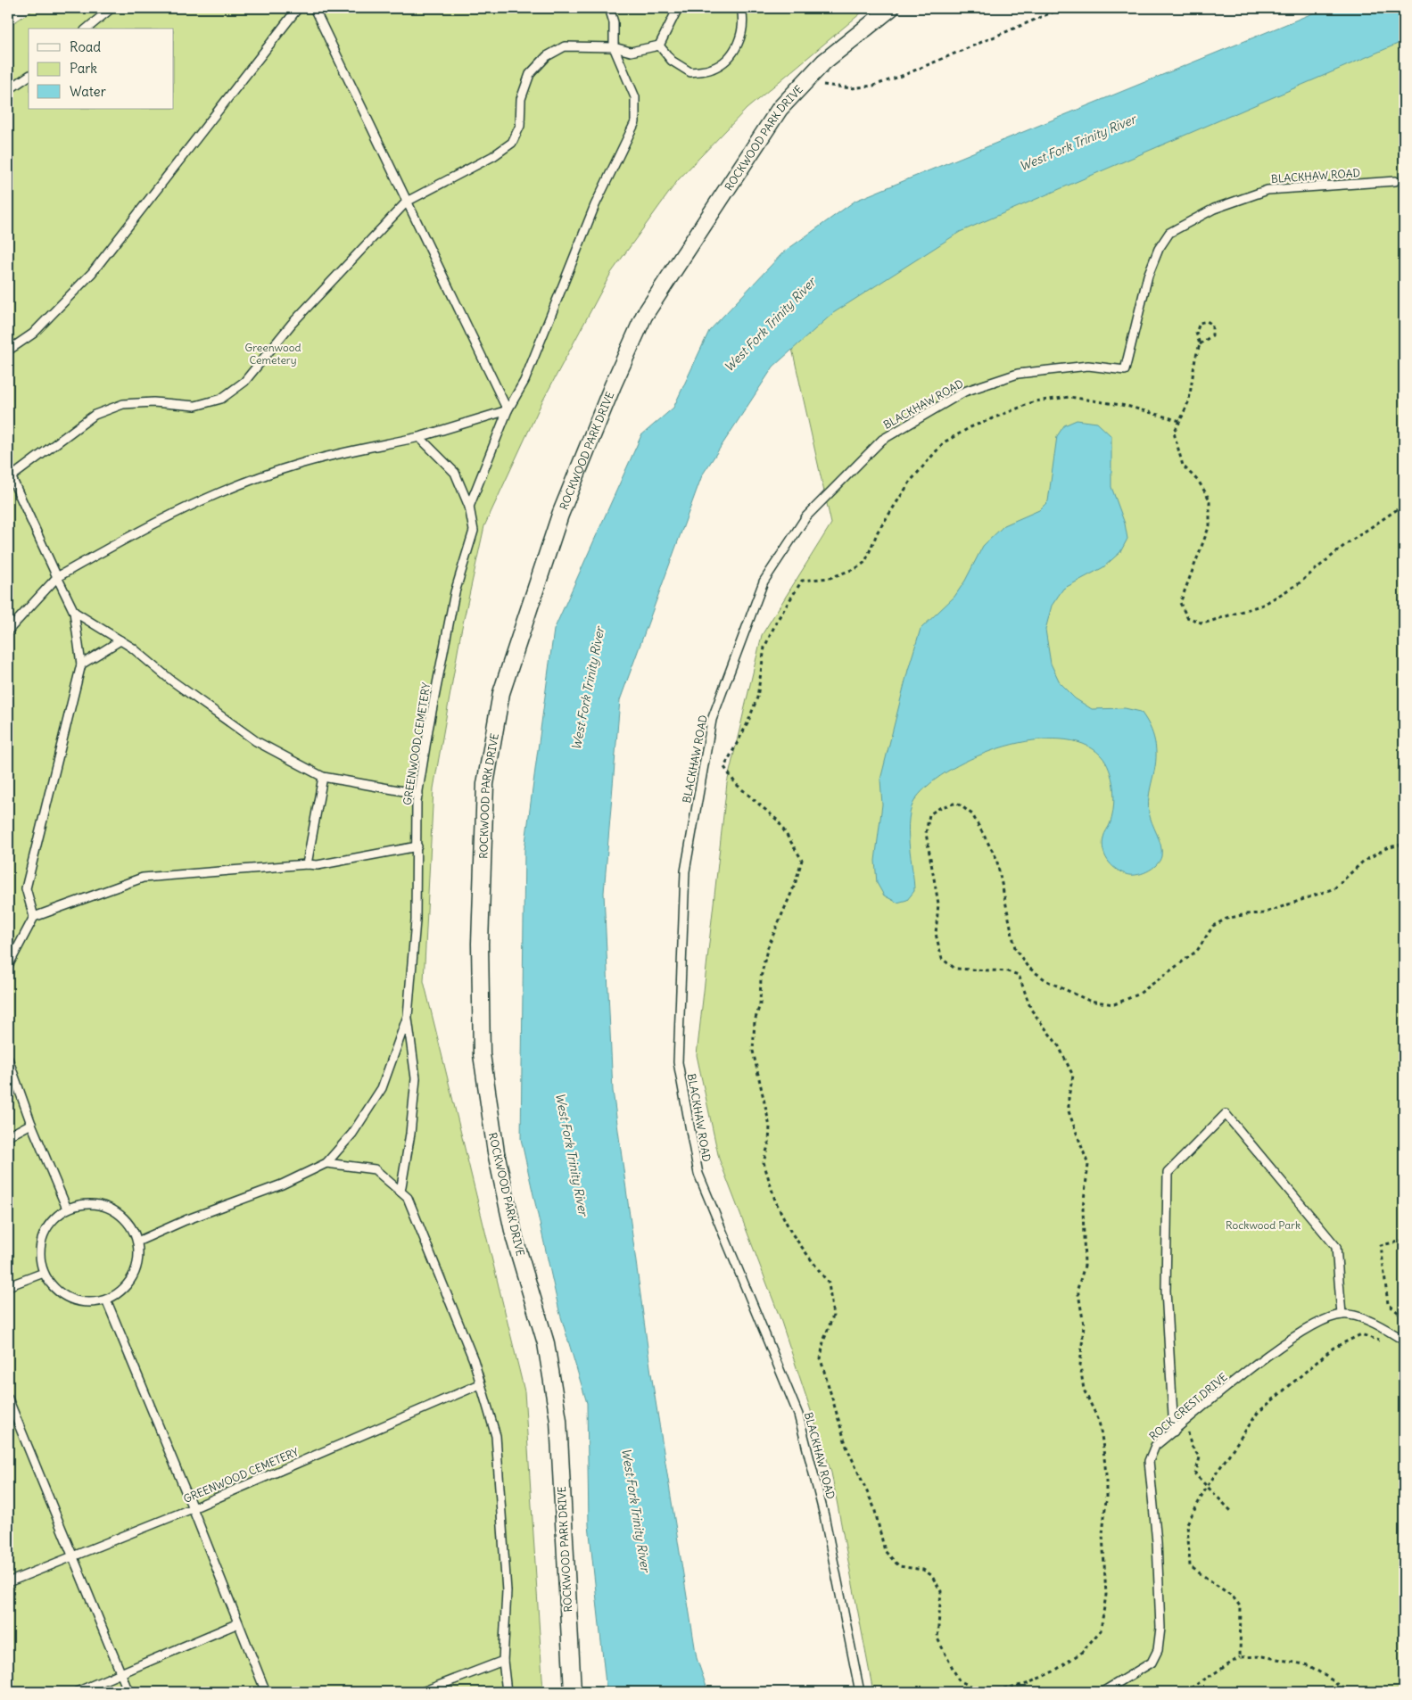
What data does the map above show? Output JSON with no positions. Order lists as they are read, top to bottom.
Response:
{
  "streets": {
    "street": ["ROCKWOOD PARK DRIVE"],
    "lane": ["BLACKHAW ROAD", "GREENWOOD CEMETERY", "ROCK CREST DRIVE"]
  },
  "water": ["West Fork Trinity River"],
  "parks": ["Greenwood Cemetery", "Rockwood Park"],
  "legend": ["Road", "Park", "Water"]
}
